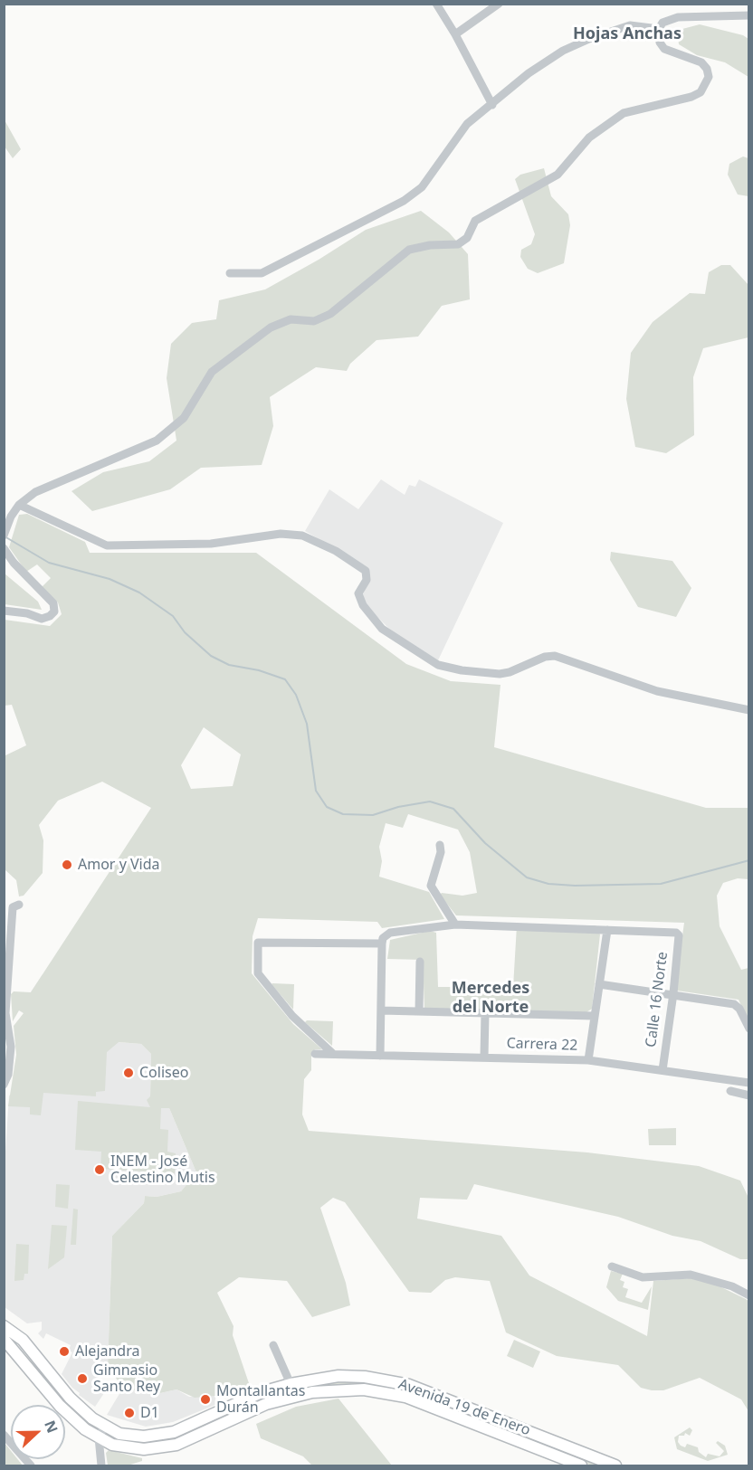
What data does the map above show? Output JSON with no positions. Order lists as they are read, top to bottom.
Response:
{
  "streets": {
    "main road": ["Avenida 19 de Enero"],
    "street": ["Calle 16 Norte", "Carrera 22"]
  },
  "crossings": [
    ["Calle 16 Norte", "Carrera 22"]
  ],
  "districts": ["Hojas Anchas", "Mercedes del Norte"],
  "places": [
    "Amor y Vida",
    "Coliseo",
    "INEM - José Celestino Mutis",
    "Alejandra",
    "Gimnasio Santo Rey",
    "Montallantas Durán",
    "D1"
  ],
  "north": "right"
}
